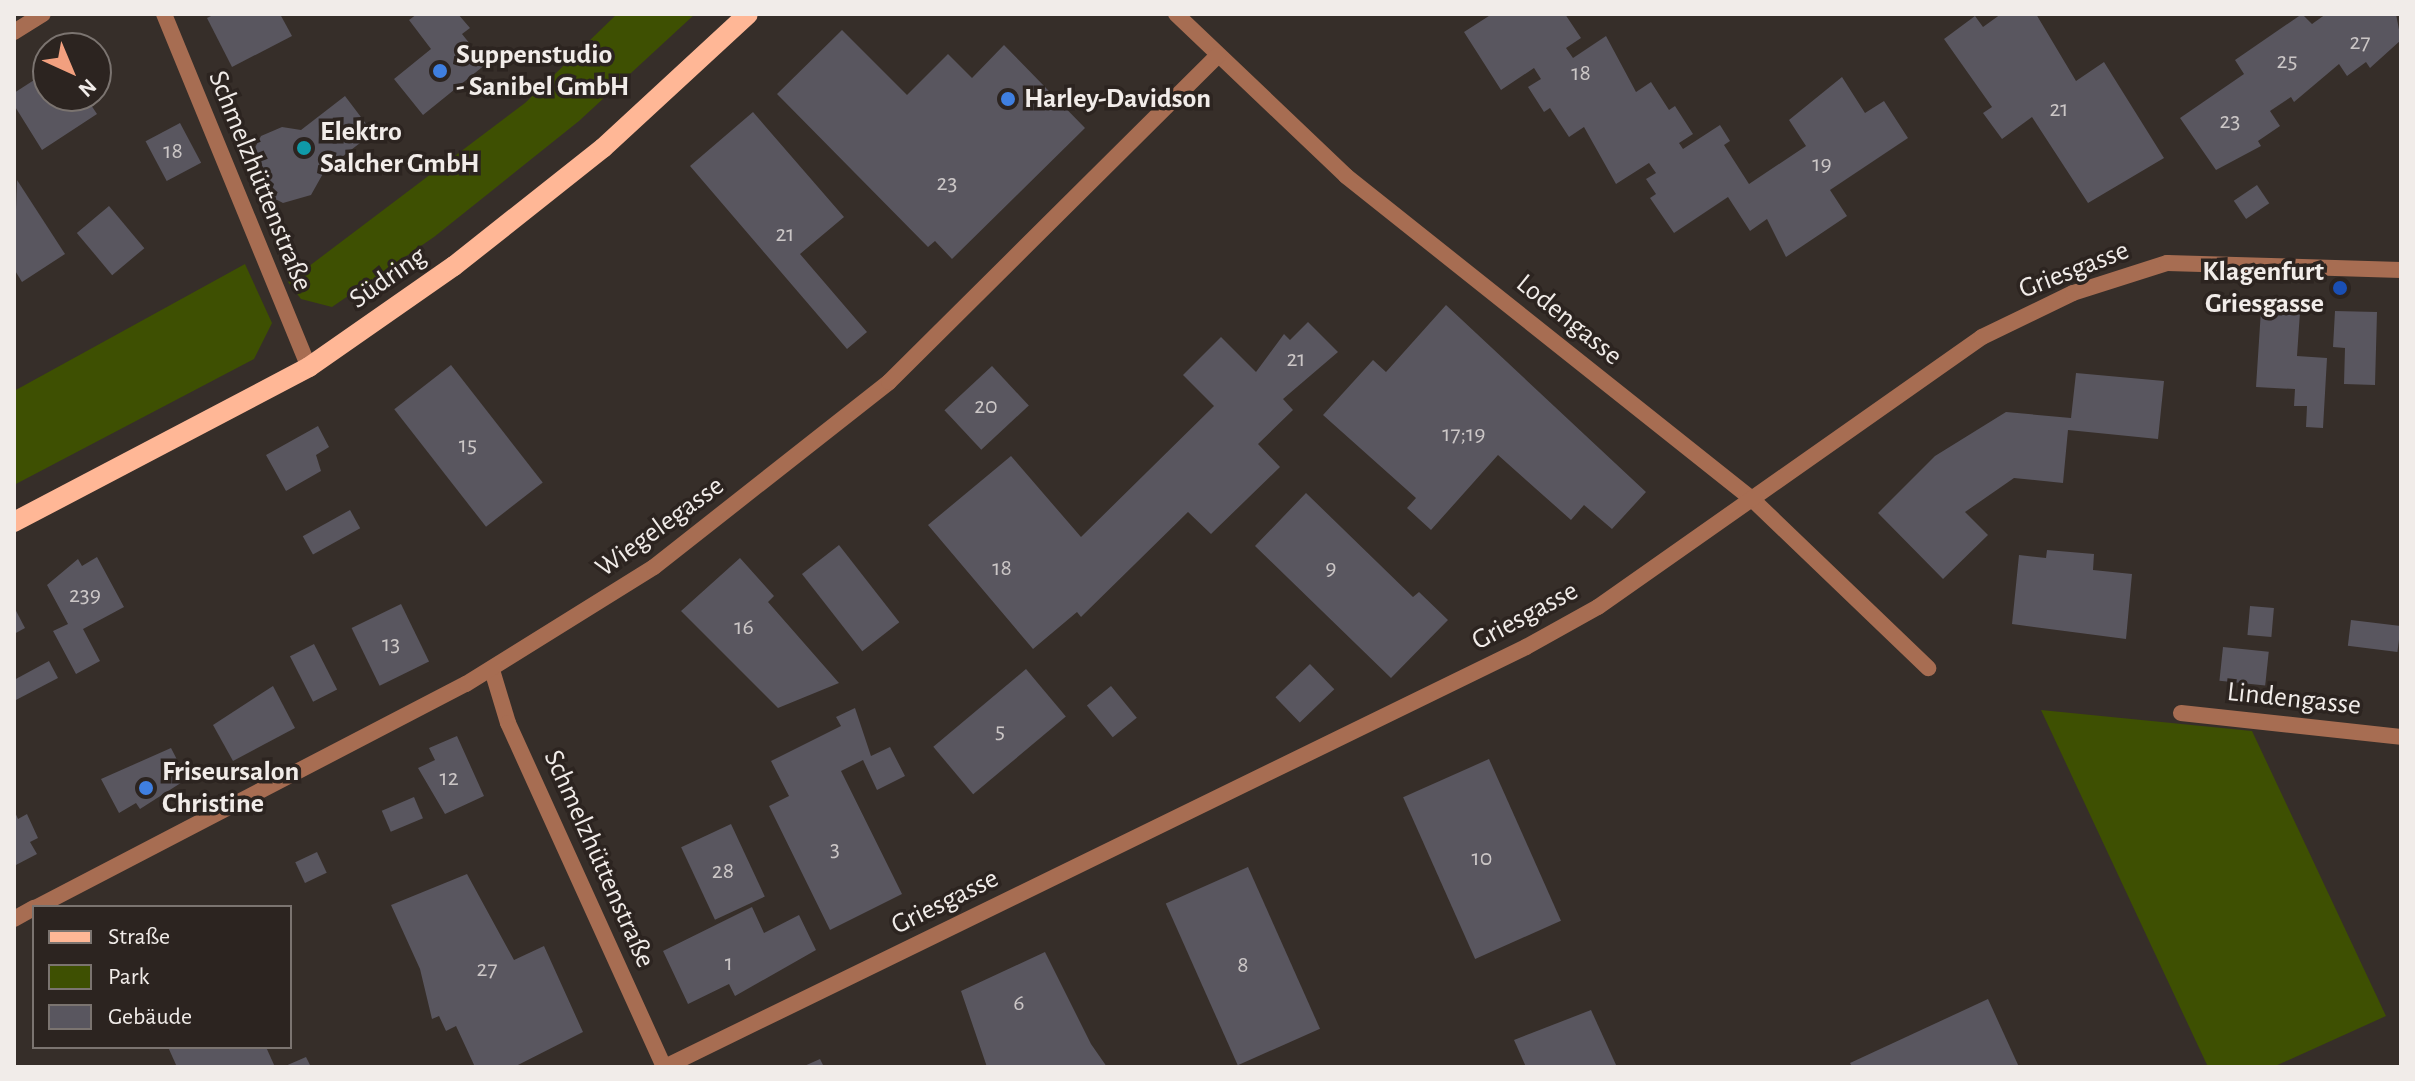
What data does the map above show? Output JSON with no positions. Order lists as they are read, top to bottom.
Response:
{
  "streets": {
    "main road": ["Südring"],
    "street": [
      "Schmelzhüttenstraße",
      "Griesgasse",
      "Lodengasse",
      "Wiegelegasse",
      "Lindengasse"
    ]
  },
  "crossings": [
    ["Schmelzhüttenstraße", "Griesgasse"],
    ["Schmelzhüttenstraße", "Südring"],
    ["Schmelzhüttenstraße", "Wiegelegasse"],
    ["Griesgasse", "Lodengasse"],
    ["Lodengasse", "Wiegelegasse"]
  ],
  "places": [
    "Suppenstudio - Sanibel GmbH",
    "Harley-Davidson",
    "Elektro Salcher GmbH",
    "Klagenfurt Griesgasse",
    "Friseursalon Christine"
  ],
  "house_numbers": [
    "27",
    "25",
    "18",
    "21",
    "23",
    "18",
    "19",
    "23",
    "21",
    "21",
    "20",
    "17;19",
    "15",
    "18",
    "9",
    "239",
    "16",
    "13",
    "5",
    "12",
    "3",
    "10",
    "28",
    "1",
    "8",
    "27",
    "6"
  ],
  "legend": ["Straße", "Park", "Gebäude"],
  "north": "bottom right"
}
